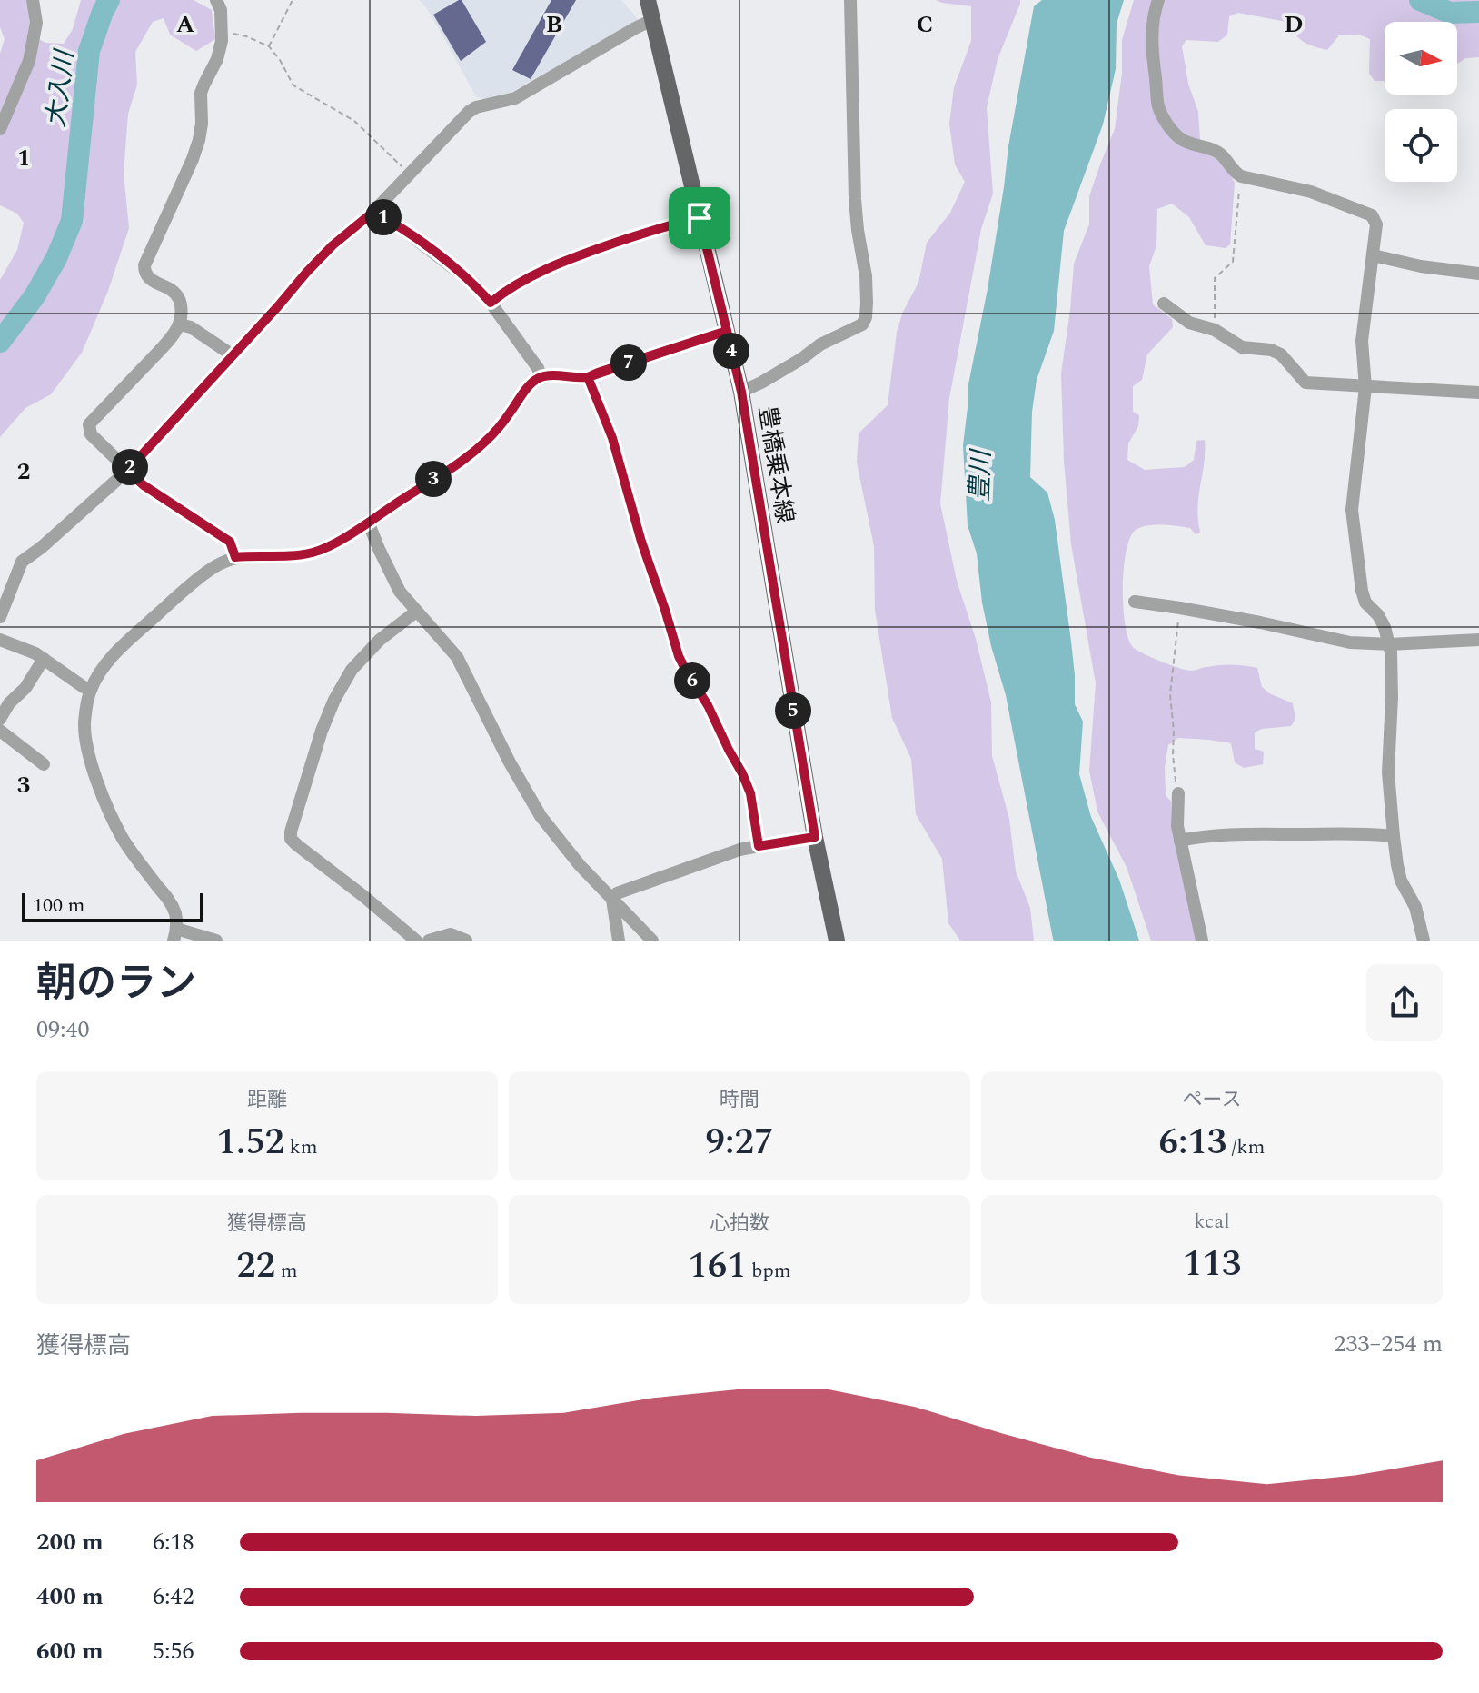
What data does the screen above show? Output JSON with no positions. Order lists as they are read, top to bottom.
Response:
{
  "streets": {
    "main road": ["豊橋乗本線"]
  },
  "water": ["大入川", "豊川"],
  "scale_bar": "100 m",
  "north": "right",
  "page": {
    "pins": [
      "1",
      "4",
      "7",
      "2",
      "3",
      "6",
      "5"
    ],
    "scale": "100 m",
    "heading": ["朝のラン", "09:40"],
    "stats": [
      ["距離", "1.52 km"],
      ["時間", "9:27"],
      ["ペース", "6:13 /km"],
      ["獲得標高", "22 m"],
      ["心拍数", "161 bpm"],
      ["kcal", "113"]
    ],
    "chart": ["獲得標高", "233–254 m"],
    "list": [
      {
        "name": "200 m",
        "note": "6:18"
      },
      {
        "name": "400 m",
        "note": "6:42"
      },
      {
        "name": "600 m",
        "note": "5:56"
      }
    ]
  },
  "grid": {
    "columns": [
      "A",
      "B",
      "C",
      "D"
    ],
    "rows": ["1", "2", "3"]
  }
}
